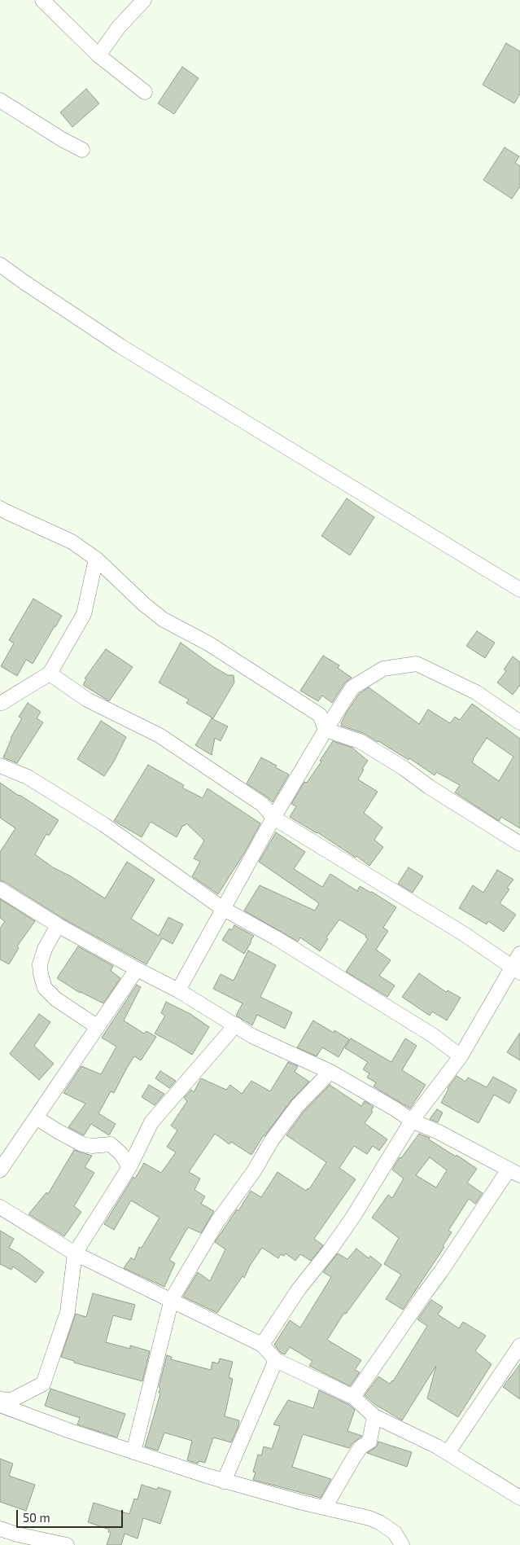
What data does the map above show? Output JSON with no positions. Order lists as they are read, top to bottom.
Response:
{
  "scale_bar": "50 m"
}
